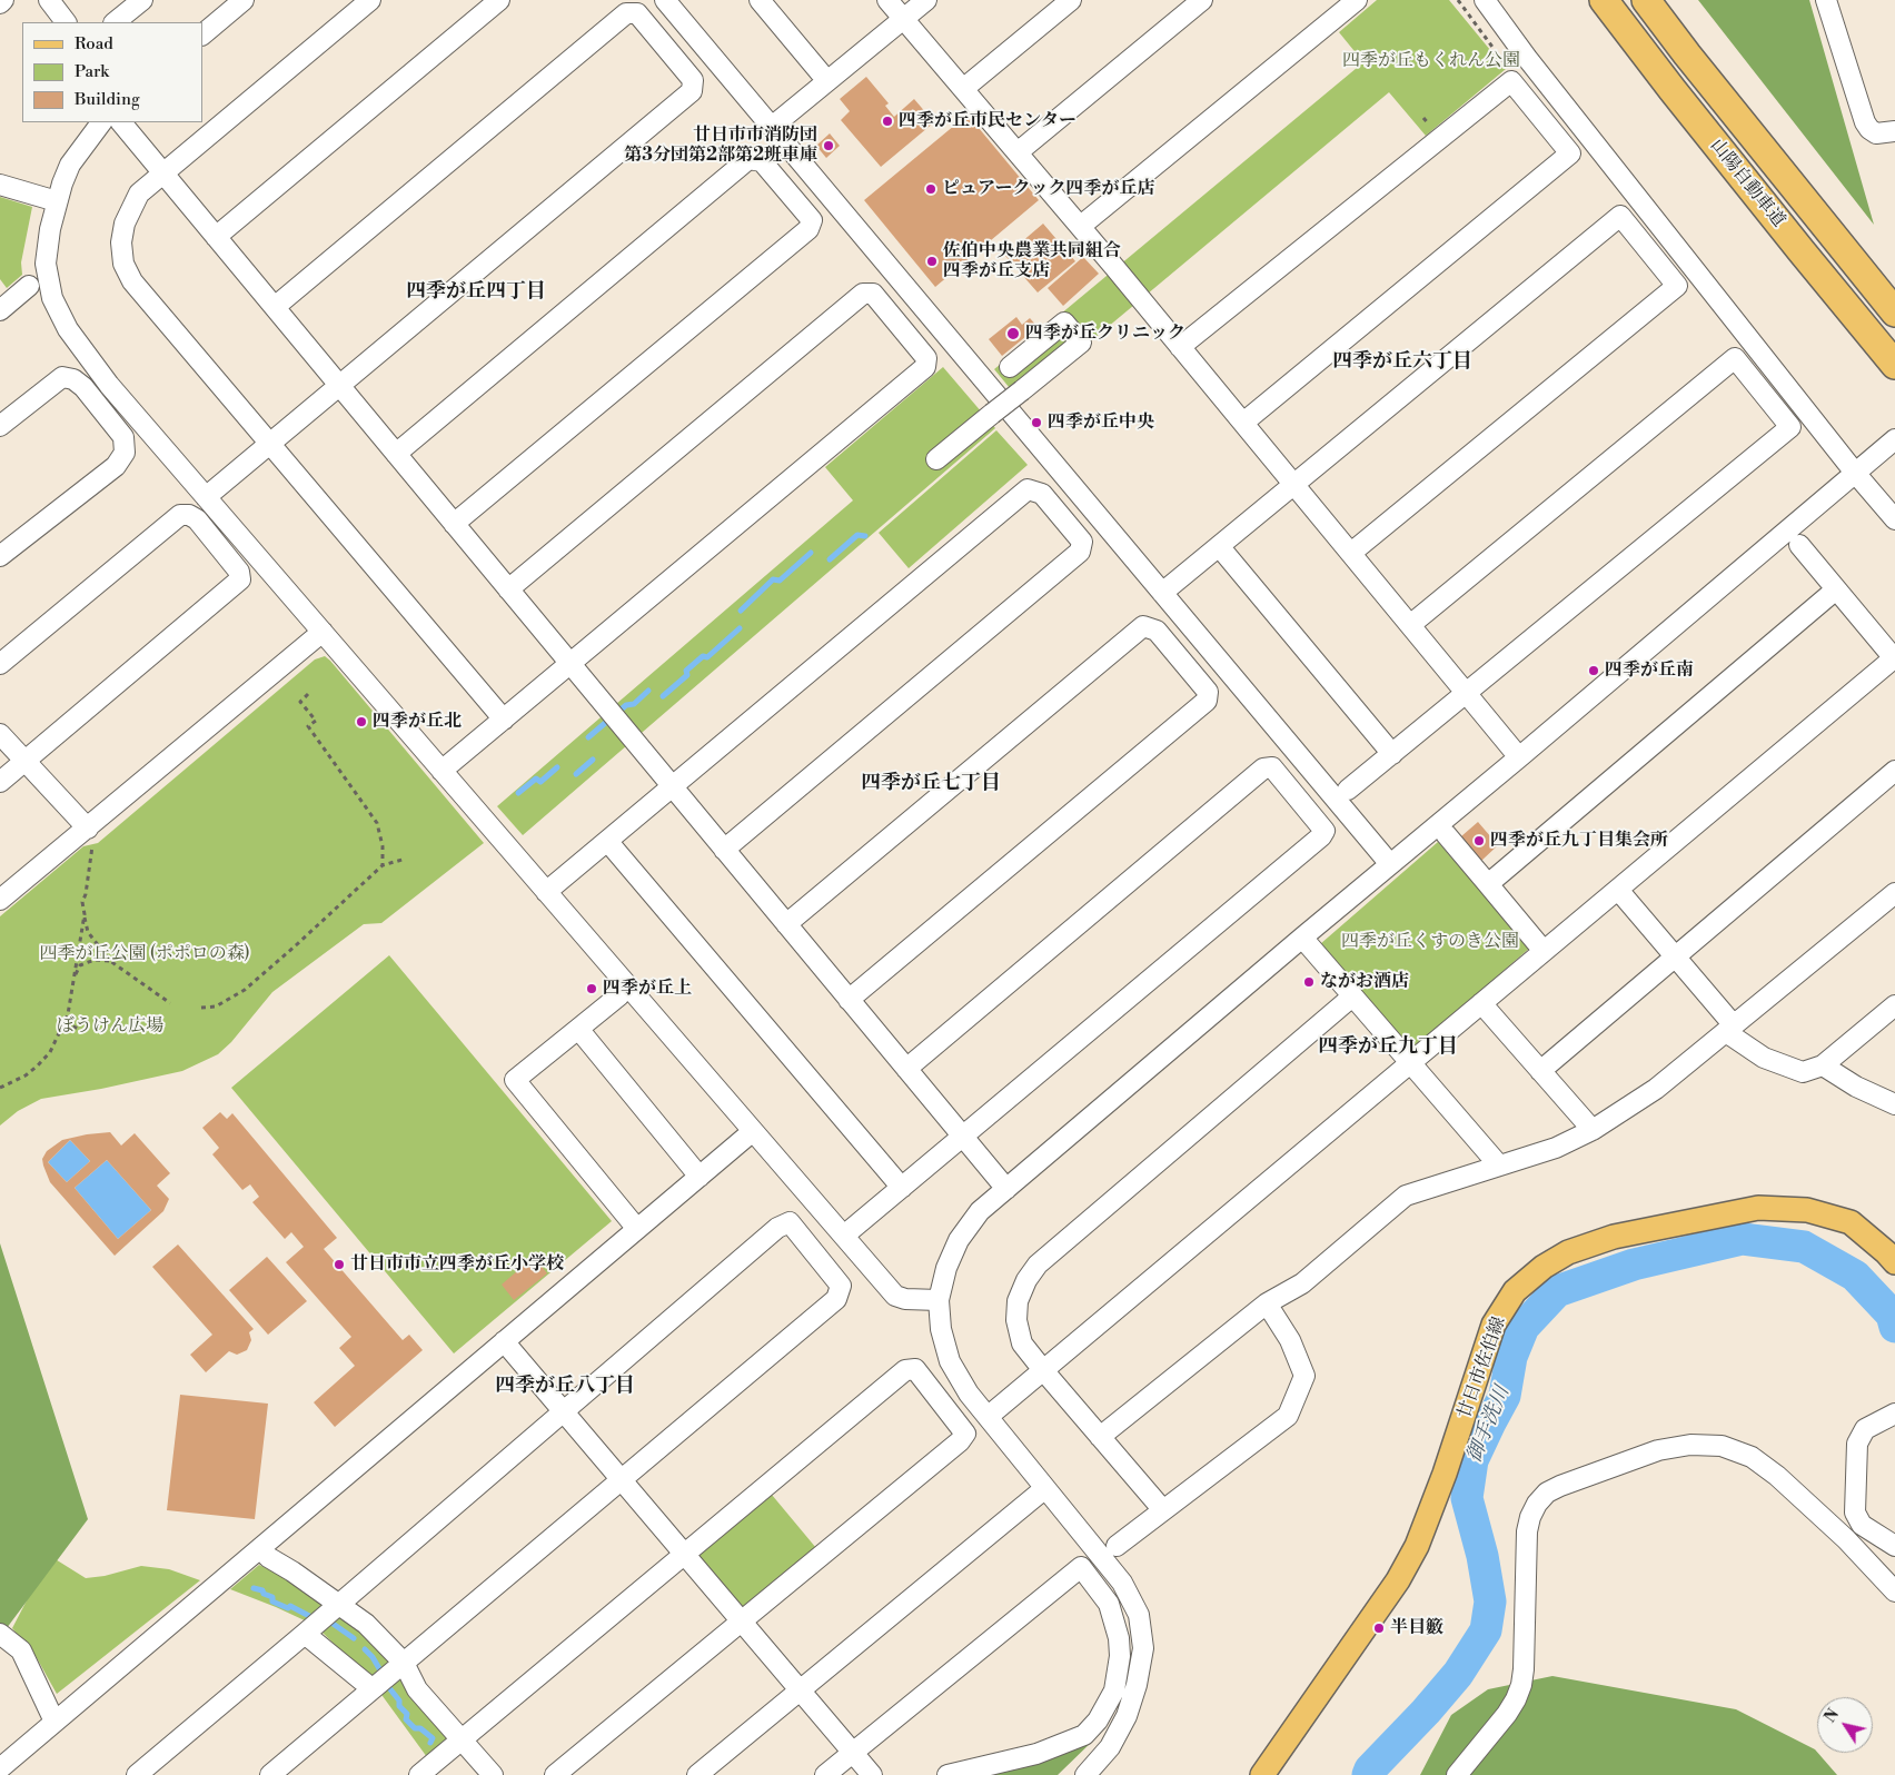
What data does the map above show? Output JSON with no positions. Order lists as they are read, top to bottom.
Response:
{
  "streets": {
    "highway": ["山陽自動車道"],
    "main road": ["廿日市佐伯線"]
  },
  "districts": [
    "四季が丘四丁目",
    "四季が丘六丁目",
    "四季が丘七丁目",
    "四季が丘九丁目",
    "四季が丘八丁目"
  ],
  "water": ["御手洗川"],
  "parks": [
    "四季が丘もくれん公園",
    "四季が丘くすのき公園",
    "四季が丘公園 (ポポロの森)",
    "ぼうけん広場"
  ],
  "places": [
    "四季が丘市民センター",
    "廿日市市消防団 第3分団第2部第2班車庫",
    "ピュアークック四季が丘店",
    "佐伯中央農業共同組合 四季が丘支店",
    "四季が丘クリニック",
    "四季が丘中央",
    "四季が丘南",
    "四季が丘北",
    "四季が丘九丁目集会所",
    "ながお酒店",
    "四季が丘上",
    "廿日市市立四季が丘小学校",
    "半目籔"
  ],
  "legend": ["Road", "Park", "Building"],
  "north": "top left"
}
